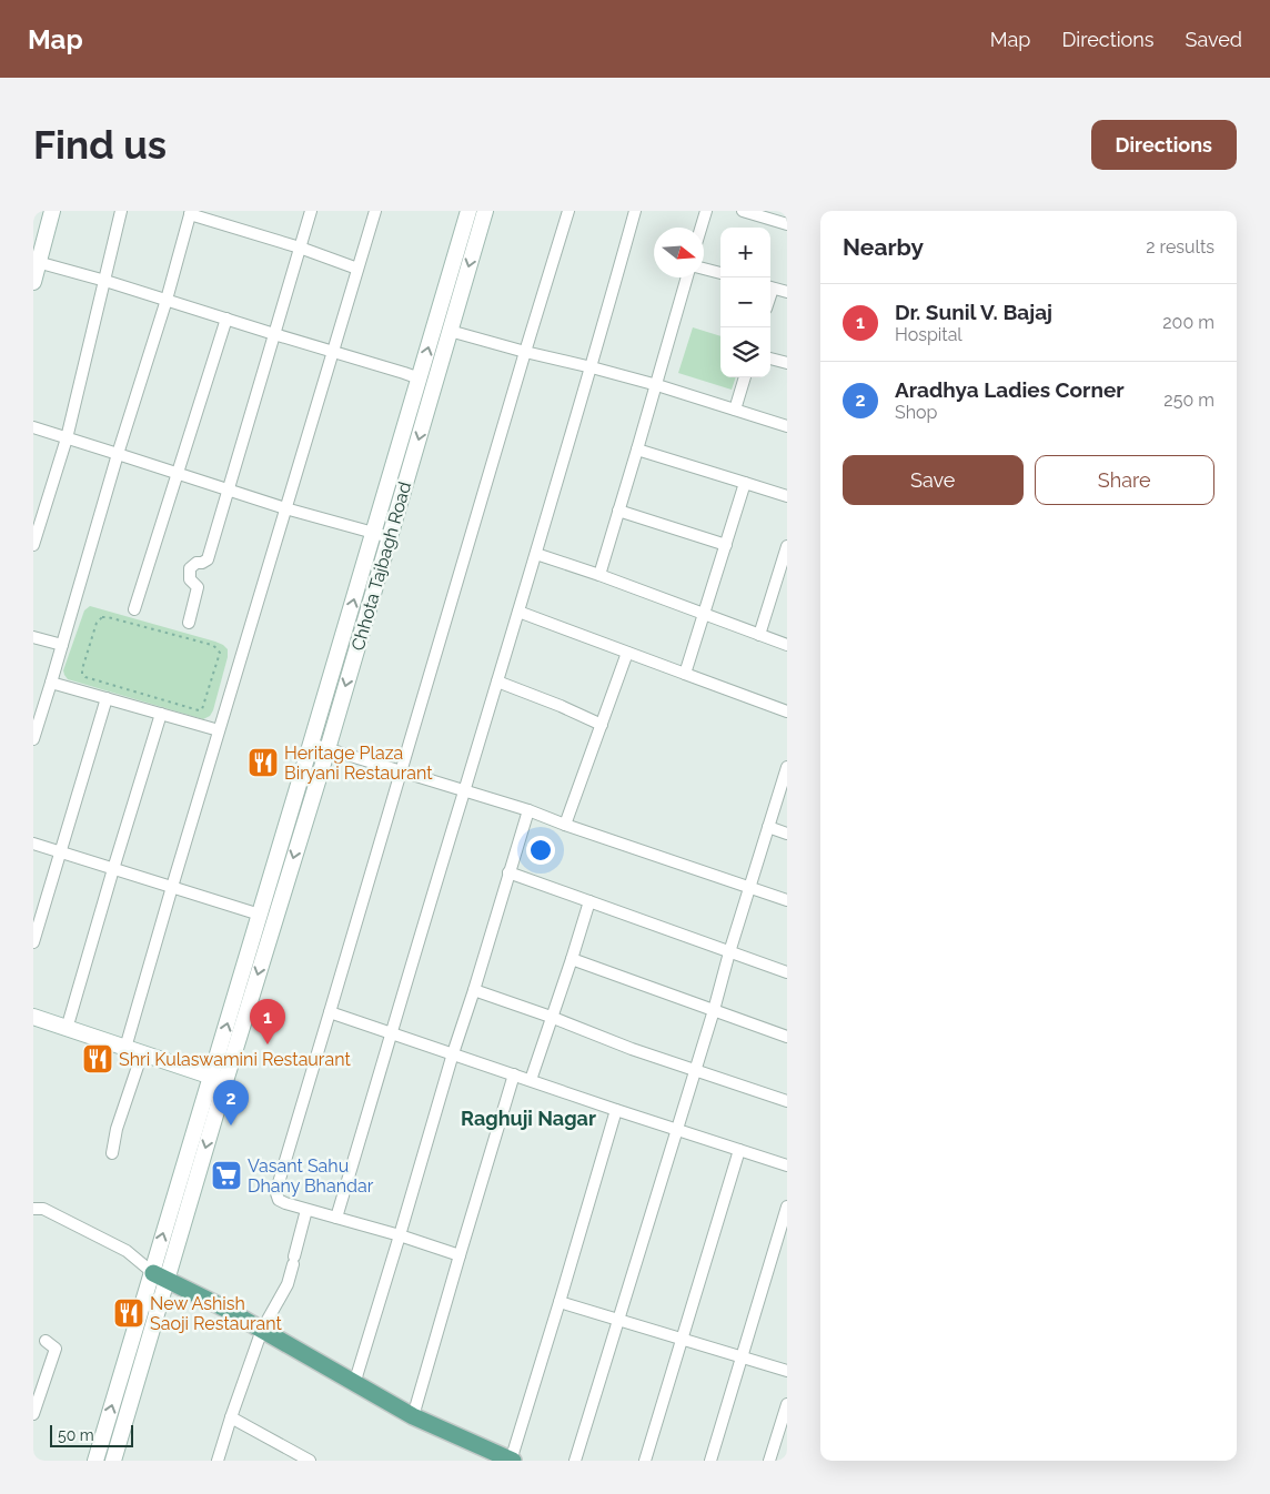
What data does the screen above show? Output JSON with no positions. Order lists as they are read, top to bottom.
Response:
{
  "streets": {
    "main road": ["Chhota Tajbagh Road"]
  },
  "districts": ["Raghuji Nagar"],
  "places": {
    "restaurant": ["Heritage Plaza Biryani Restaurant", "Shri Kulaswamini Restaurant", "New Ashish Saoji Restaurant"],
    "supermarket": ["Vasant Sahu Dhany Bhandar"]
  },
  "scale_bar": "50 m",
  "north": "right",
  "page": {
    "header": "Map",
    "nav": ["Map", "Directions", "Saved"],
    "buttons": [
      "Directions",
      ["Save", "Share"]
    ],
    "title": "Find us",
    "heading": ["Nearby", "2 results"],
    "map_buttons": ["+", "−"],
    "list": [
      {
        "mark": "1",
        "name": "Dr. Sunil V. Bajaj",
        "note": "Hospital",
        "value": "200 m"
      },
      {
        "mark": "2",
        "name": "Aradhya Ladies Corner",
        "note": "Shop",
        "value": "250 m"
      }
    ],
    "pins": ["1", "2"],
    "scale": "50 m"
  }
}
